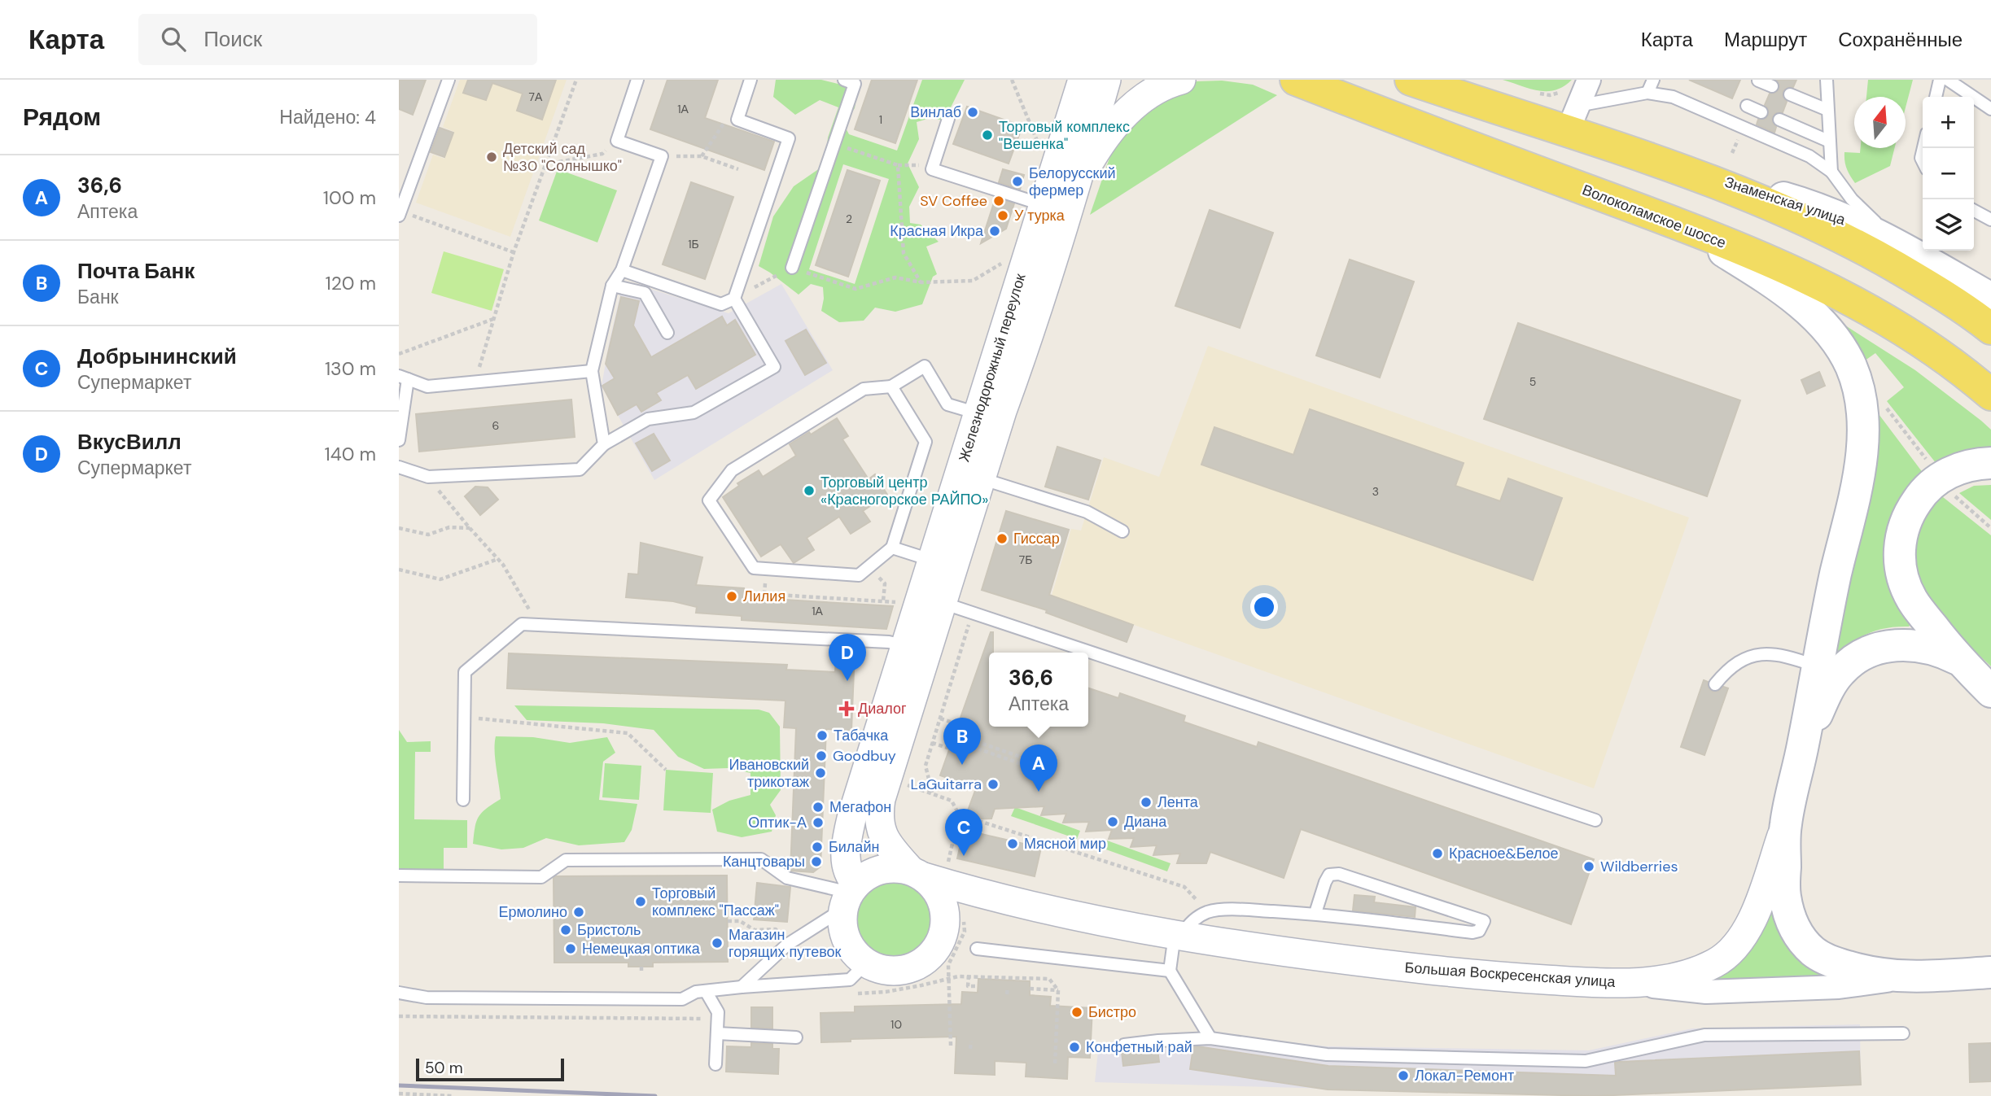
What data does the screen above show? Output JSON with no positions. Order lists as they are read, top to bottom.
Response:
{
  "streets": {
    "main road": ["Знаменская улица", "Волоколамское шоссе", "Большая Воскресенская улица"],
    "street": ["Железнодорожный переулок"]
  },
  "crossings": [
    ["Железнодорожный переулок", "Большая Воскресенская улица"]
  ],
  "places": {
    "other": [
      "Винлаб",
      "Торговый комплекс \"Вешенка\"",
      "Детский сад №30 \"Солнышко\"",
      "Белорусский фермер",
      "SV Coffee",
      "У турка",
      "Красная Икра",
      "Торговый центр «Красногорское РАЙПО»",
      "Гиссар",
      "Лилия",
      "Табачка",
      "Goodbuy",
      "Ивановский трикотаж",
      "LaGuitarra",
      "Лента",
      "Мегафон",
      "Диана",
      "Оптик-А",
      "Мясной мир",
      "Билайн",
      "Красное&Белое",
      "Канцтовары",
      "Wildberries",
      "Торговый комплекс \"Пассаж\"",
      "Ермолино",
      "Бристоль",
      "Магазин горящих путевок",
      "Немецкая оптика",
      "Бистро",
      "Конфетный рай",
      "Локал-Ремонт"
    ],
    "health": ["Диалог"]
  },
  "house_numbers": [
    "7А",
    "1А",
    "1",
    "2",
    "1Б",
    "5",
    "6",
    "3",
    "7Б",
    "1А",
    "10"
  ],
  "scale_bar": "50 m",
  "north": "top",
  "page": {
    "header": "Карта",
    "search": "Поиск",
    "nav": ["Карта", "Маршрут", "Сохранённые"],
    "heading": ["Рядом", "Найдено: 4"],
    "map_buttons": ["+", "−"],
    "list": [
      {
        "mark": "A",
        "name": "36,6",
        "note": "Аптека",
        "value": "100 m"
      },
      {
        "mark": "B",
        "name": "Почта Банк",
        "note": "Банк",
        "value": "120 m"
      },
      {
        "mark": "C",
        "name": "Добрынинский",
        "note": "Супермаркет",
        "value": "130 m"
      },
      {
        "mark": "D",
        "name": "ВкусВилл",
        "note": "Супермаркет",
        "value": "140 m"
      }
    ],
    "pins": [
      "D",
      "B",
      "A",
      "C"
    ],
    "popup": ["36,6", "Аптека"],
    "scale": "50 m"
  }
}
